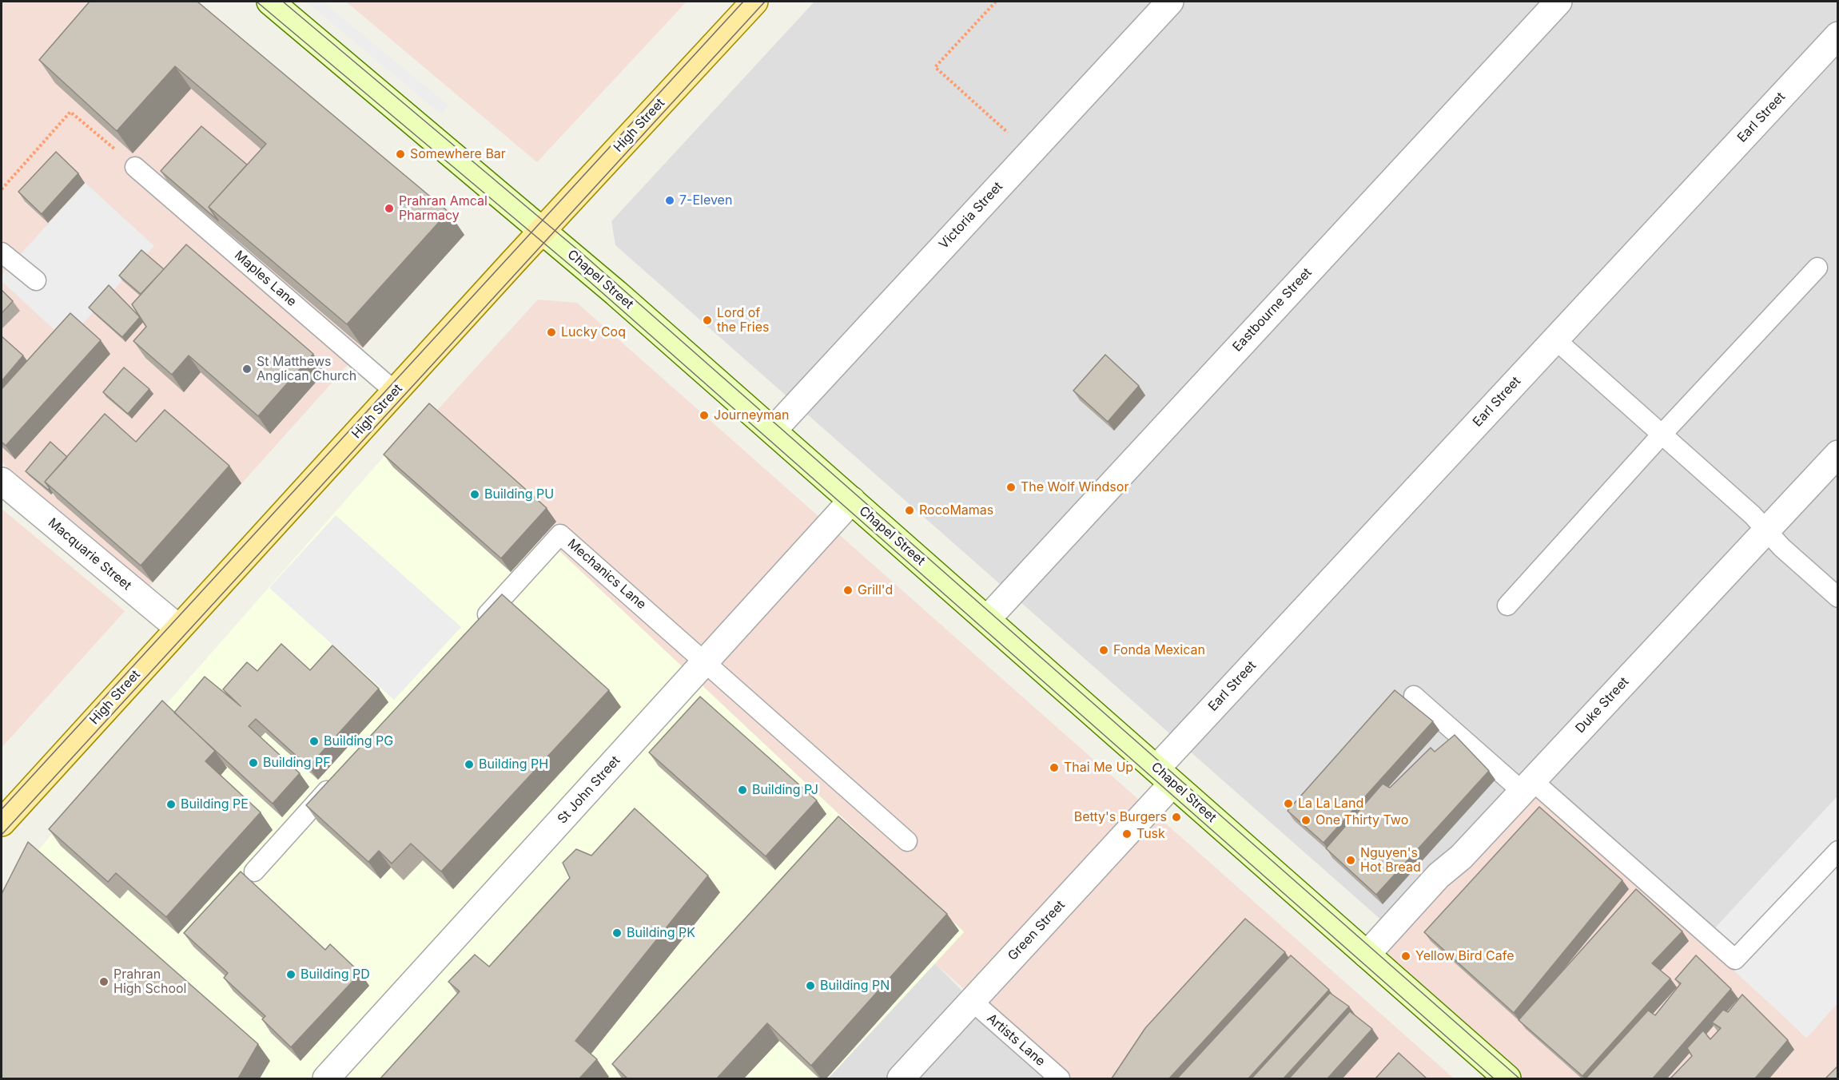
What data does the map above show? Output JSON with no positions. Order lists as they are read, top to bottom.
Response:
{
  "streets": {
    "main road": ["High Street"],
    "street": [
      "Earl Street",
      "Victoria Street",
      "Chapel Street",
      "Eastbourne Street",
      "Macquarie Street",
      "Duke Street",
      "St John Street",
      "Green Street"
    ],
    "lane": ["Maples Lane", "Mechanics Lane", "Artists Lane"]
  },
  "crossings": [
    ["Earl Street", "Chapel Street"],
    ["Earl Street", "Green Street"],
    ["High Street", "Maples Lane"],
    ["High Street", "Chapel Street"],
    ["High Street", "Macquarie Street"],
    ["Victoria Street", "Chapel Street"],
    ["Chapel Street", "Eastbourne Street"],
    ["Chapel Street", "Duke Street"],
    ["Chapel Street", "St John Street"],
    ["Chapel Street", "Green Street"],
    ["Mechanics Lane", "St John Street"],
    ["Green Street", "Artists Lane"]
  ],
  "places": [
    "Somewhere Bar",
    "7-Eleven",
    "Prahran Amcal Pharmacy",
    "Lord of the Fries",
    "Lucky Coq",
    "St Matthews Anglican Church",
    "Journeyman",
    "The Wolf Windsor",
    "Building PU",
    "RocoMamas",
    "Grill'd",
    "Fonda Mexican",
    "Building PG",
    "Building PF",
    "Building PH",
    "Thai Me Up",
    "Building PJ",
    "La La Land",
    "Building PE",
    "Betty's Burgers",
    "One Thirty Two",
    "Tusk",
    "Nguyen's Hot Bread",
    "Building PK",
    "Yellow Bird Cafe",
    "Building PD",
    "Prahran High School",
    "Building PN"
  ]
}
